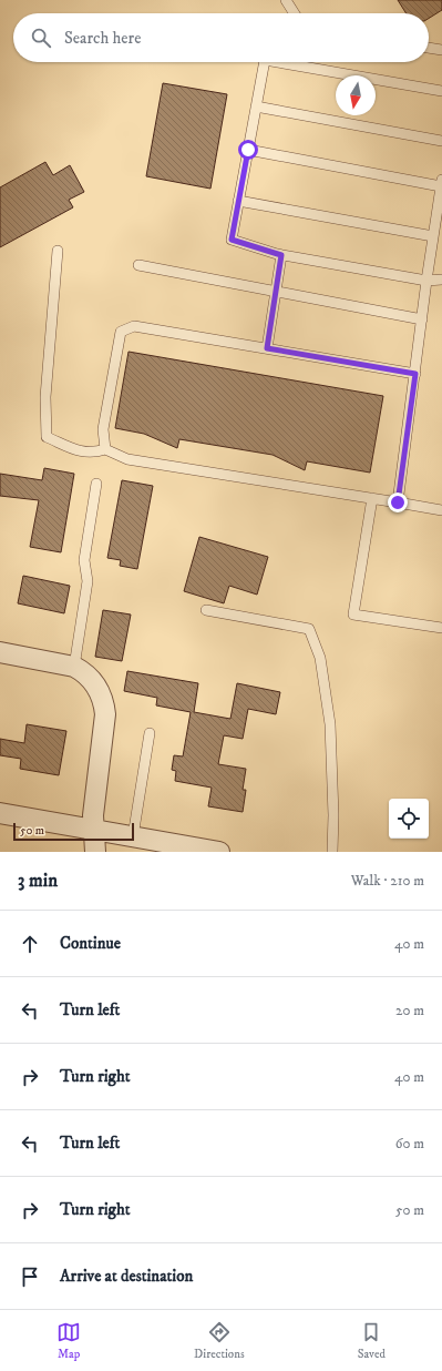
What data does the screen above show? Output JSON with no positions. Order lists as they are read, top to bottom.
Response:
{
  "scale_bar": "50 m",
  "north": "bottom",
  "page": {
    "search": "Search here",
    "scale": "50 m",
    "heading": ["3 min", "Walk · 210 m"],
    "list": [
      ["Continue", "40 m"],
      ["Turn left", "20 m"],
      ["Turn right", "40 m"],
      ["Turn left", "60 m"],
      ["Turn right", "50 m"],
      "Arrive at destination"
    ],
    "nav": ["Map", "Directions", "Saved"]
  }
}
